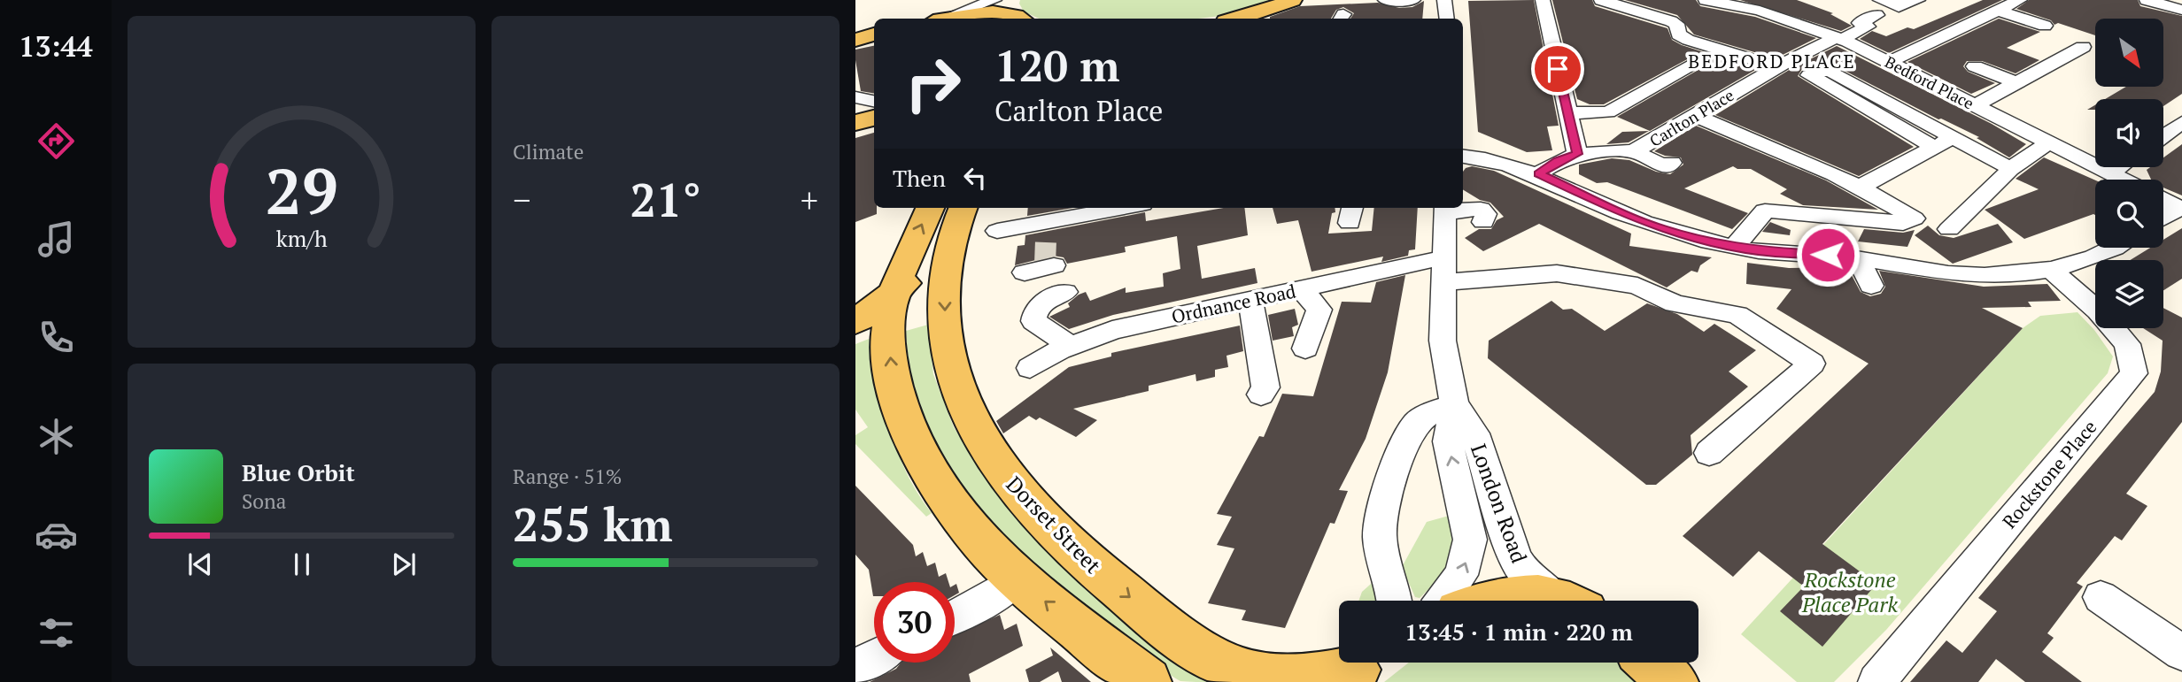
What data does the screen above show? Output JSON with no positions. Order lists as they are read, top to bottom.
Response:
{
  "streets": {
    "main road": ["Dorset Street"],
    "street": [
      "Bedford Place",
      "Carlton Place",
      "Ordnance Road",
      "Rockstone Place",
      "London Road"
    ]
  },
  "crossings": [
    ["Bedford Place", "Carlton Place"],
    ["Ordnance Road", "London Road"]
  ],
  "one_way": ["Dorset Street"],
  "districts": ["BEDFORD PLACE"],
  "parks": ["Rockstone Place Park"],
  "north": "bottom right",
  "page": {
    "tabs": "13:44",
    "tile": [
      "Climate",
      ["Range · 51%", "255 km"]
    ],
    "turn": ["120 m", "Carlton Place"],
    "then": "Then",
    "heat": ["−", "21°", "+"],
    "song": ["Blue Orbit", "Sona"],
    "limit": "30",
    "trip": "13:45 · 1 min · 220 m",
    "gauge": ["29", "km/h"]
  }
}
